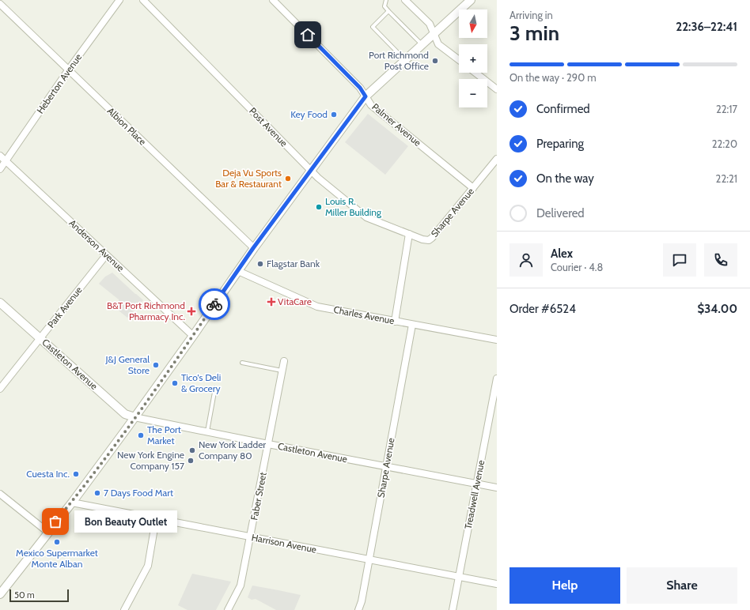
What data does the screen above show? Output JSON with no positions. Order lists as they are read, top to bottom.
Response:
{
  "streets": {
    "street": [
      "Heberton Avenue",
      "Palmer Avenue",
      "Albion Place",
      "Post Avenue",
      "Sharpe Avenue",
      "Anderson Avenue",
      "Park Avenue",
      "Charles Avenue",
      "Castleton Avenue",
      "Treadwell Avenue",
      "Faber Street",
      "Harrison Avenue"
    ]
  },
  "crossings": [
    ["Heberton Avenue", "Albion Place"],
    ["Heberton Avenue", "Anderson Avenue"],
    ["Palmer Avenue", "Sharpe Avenue"],
    ["Post Avenue", "Sharpe Avenue"],
    ["Sharpe Avenue", "Charles Avenue"],
    ["Sharpe Avenue", "Castleton Avenue"],
    ["Sharpe Avenue", "Harrison Avenue"],
    ["Anderson Avenue", "Park Avenue"],
    ["Park Avenue", "Castleton Avenue"],
    ["Castleton Avenue", "Treadwell Avenue"],
    ["Castleton Avenue", "Faber Street"],
    ["Treadwell Avenue", "Harrison Avenue"],
    ["Faber Street", "Harrison Avenue"]
  ],
  "places": {
    "other": [
      "Port Richmond Post Office",
      "Key Food",
      "Deja Vu Sports Bar & Restaurant",
      "Louis R. Miller Building",
      "Flagstar Bank",
      "J&J General Store",
      "Tico's Deli & Grocery",
      "The Port Market",
      "New York Ladder Company 80",
      "New York Engine Company 157",
      "Cuesta Inc.",
      "7 Days Food Mart",
      "Bon Beauty Outlet",
      "Mexico Supermarket Monte Alban"
    ],
    "health": ["VitaCare", "B&T Port Richmond Pharmacy Inc."]
  },
  "scale_bar": "50 m",
  "north": "bottom",
  "page": {
    "heading": ["3 min", "Arriving in", "22:36–22:41"],
    "panel": [
      "Alex",
      "Courier · 4.8",
      "Order #6524",
      "$34.00"
    ],
    "map_buttons": ["+", "−"],
    "bar": "On the way · 290 m",
    "list": [
      ["Confirmed", "22:17"],
      ["Preparing", "22:20"],
      ["On the way", "22:21"],
      "Delivered"
    ],
    "bubble": "Bon Beauty Outlet",
    "buttons": ["Help", "Share"],
    "scale": "50 m"
  }
}
